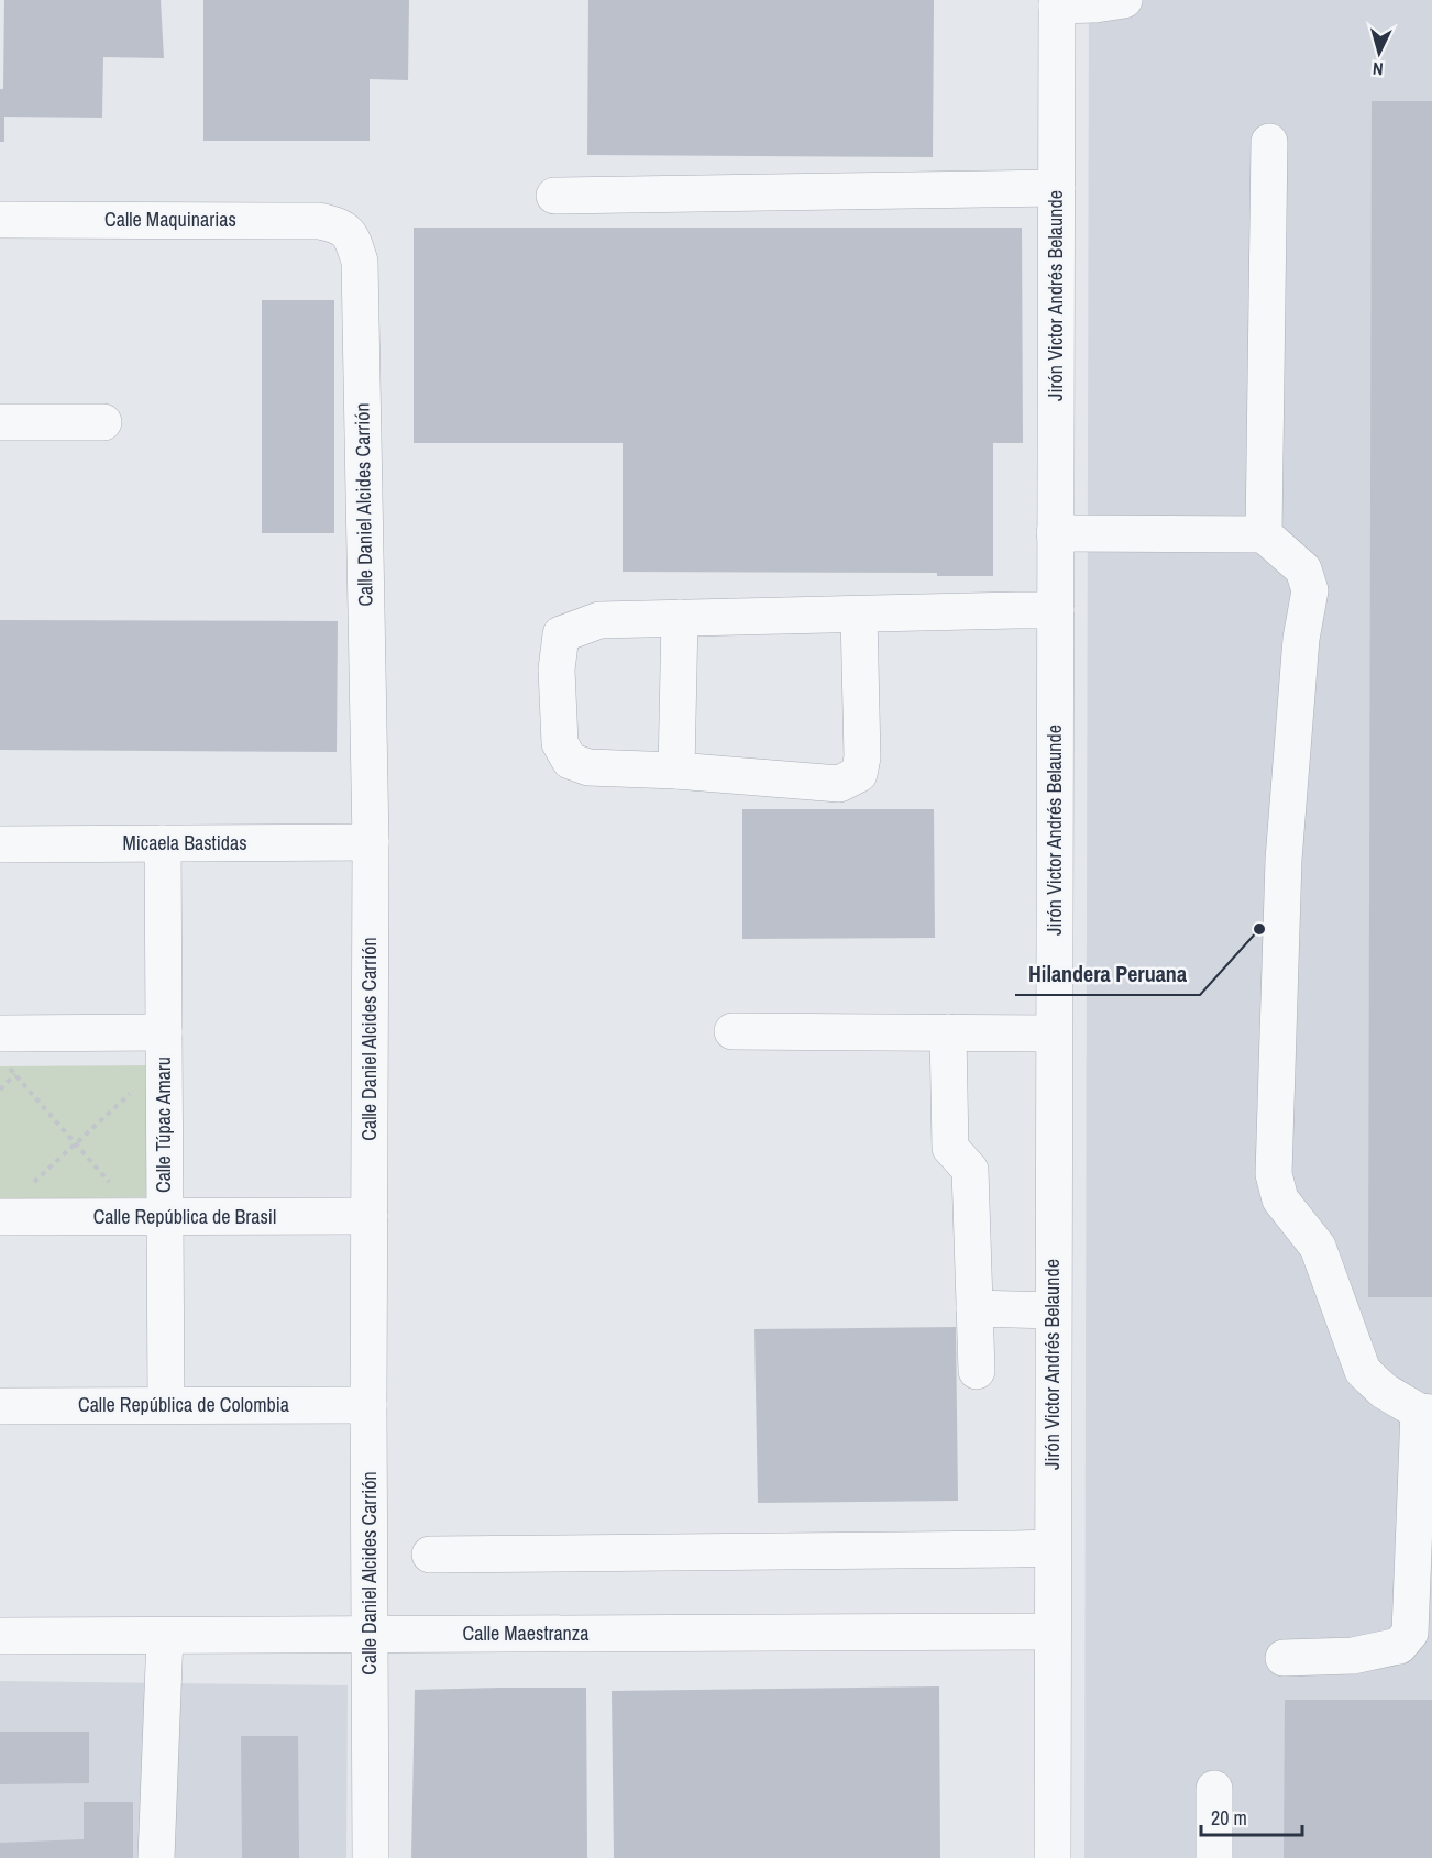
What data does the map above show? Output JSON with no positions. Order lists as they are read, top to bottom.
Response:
{
  "streets": {
    "street": [
      "Calle Maquinarias",
      "Jirón Victor Andrés Belaunde",
      "Calle Daniel Alcides Carrión",
      "Micaela Bastidas",
      "Calle Túpac Amaru",
      "Calle República de Brasil",
      "Calle República de Colombia",
      "Calle Maestranza"
    ]
  },
  "crossings": [
    ["Calle Maquinarias", "Calle Daniel Alcides Carrión"],
    ["Jirón Victor Andrés Belaunde", "Calle Maestranza"],
    ["Calle Daniel Alcides Carrión", "Micaela Bastidas"],
    ["Calle Daniel Alcides Carrión", "Calle República de Brasil"],
    ["Calle Daniel Alcides Carrión", "Calle República de Colombia"],
    ["Calle Daniel Alcides Carrión", "Calle Maestranza"],
    ["Micaela Bastidas", "Calle Túpac Amaru"],
    ["Calle Túpac Amaru", "Calle República de Brasil"],
    ["Calle Túpac Amaru", "Calle República de Colombia"]
  ],
  "places": ["Hilandera Peruana"],
  "scale_bar": "20 m",
  "north": "bottom"
}
